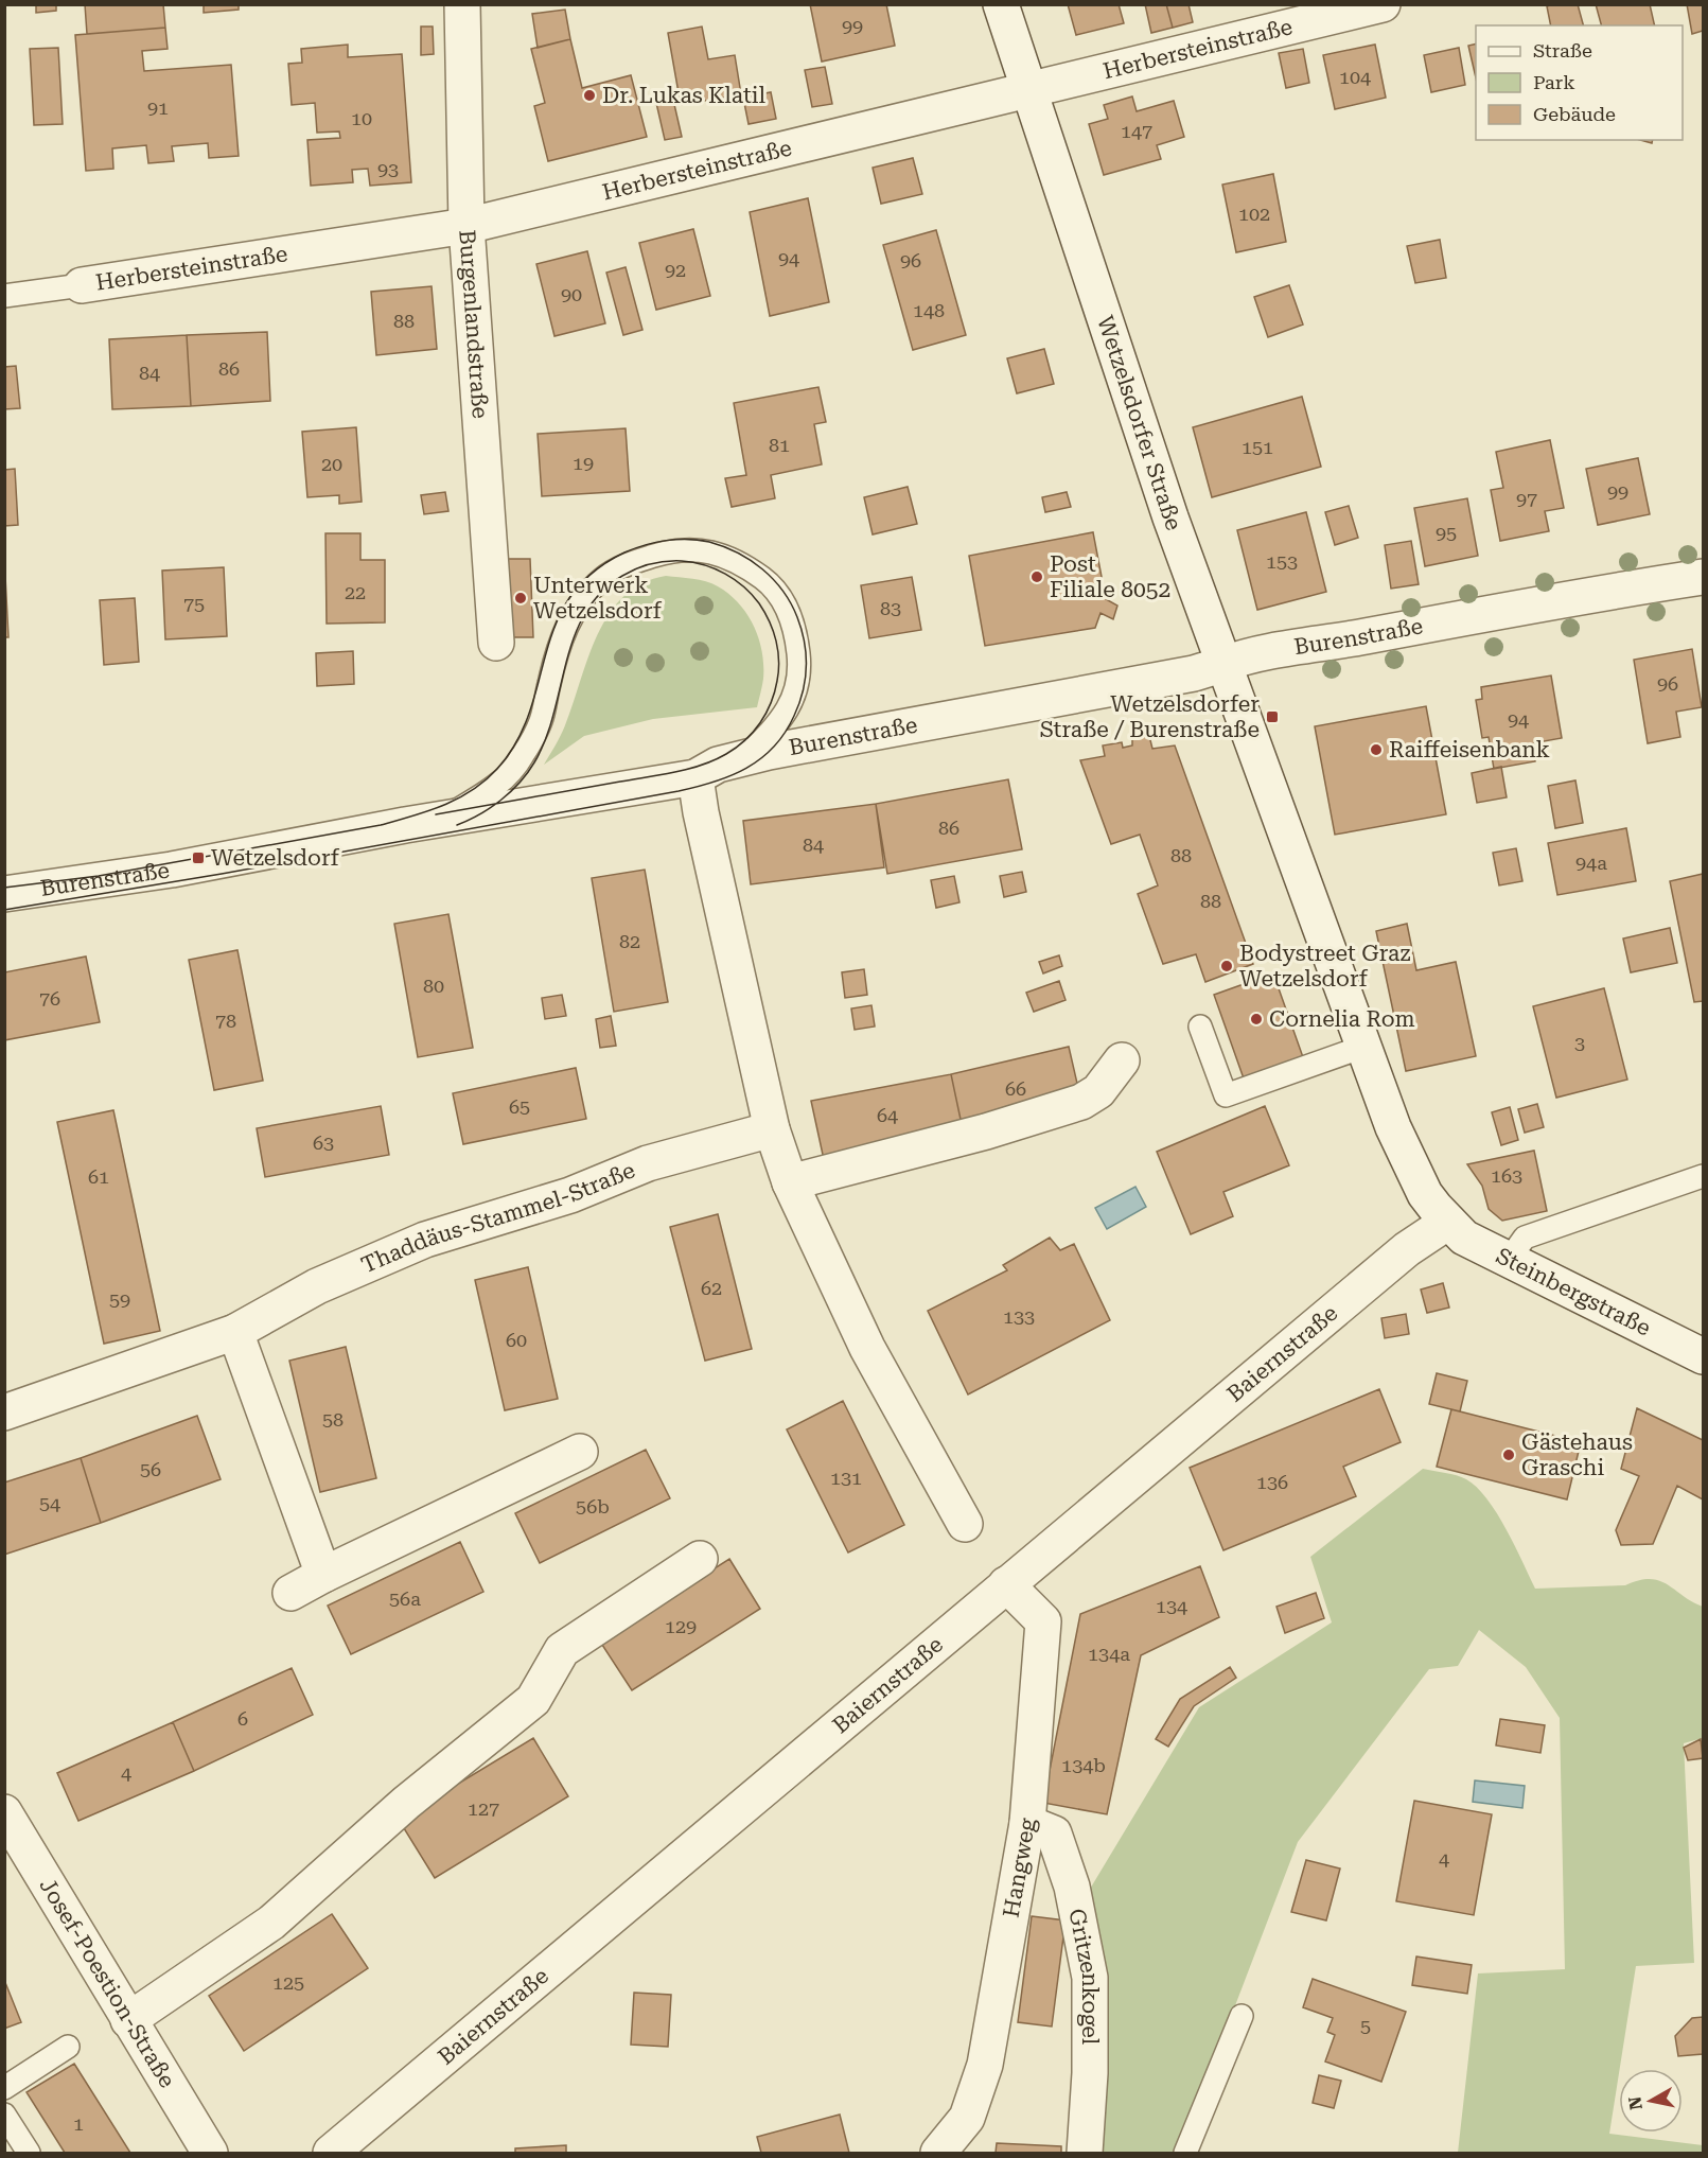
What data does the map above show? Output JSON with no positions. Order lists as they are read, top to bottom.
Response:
{
  "streets": {
    "street": [
      "Herbersteinstraße",
      "Burgenlandstraße",
      "Wetzelsdorfer Straße",
      "Burenstraße",
      "Thaddäus-Stammel-Straße",
      "Steinbergstraße",
      "Baiernstraße",
      "Hangweg",
      "Gritzenkogel",
      "Josef-Poestion-Straße"
    ]
  },
  "crossings": [
    ["Herbersteinstraße", "Burgenlandstraße"],
    ["Herbersteinstraße", "Wetzelsdorfer Straße"],
    ["Wetzelsdorfer Straße", "Burenstraße"],
    ["Wetzelsdorfer Straße", "Steinbergstraße"],
    ["Wetzelsdorfer Straße", "Baiernstraße"],
    ["Steinbergstraße", "Baiernstraße"],
    ["Baiernstraße", "Hangweg"],
    ["Hangweg", "Gritzenkogel"]
  ],
  "places": {
    "other": [
      "Dr. Lukas Klatil",
      "Post Filiale 8052",
      "Unterwerk Wetzelsdorf",
      "Raiffeisenbank",
      "Bodystreet Graz Wetzelsdorf",
      "Cornelia Rom",
      "Gästehaus Graschi"
    ],
    "transit": ["Wetzelsdorfer Straße / Burenstraße", "Wetzelsdorf"]
  },
  "house_numbers": [
    "99",
    "104",
    "91",
    "10",
    "147",
    "93",
    "102",
    "94",
    "96",
    "92",
    "90",
    "148",
    "88",
    "86",
    "84",
    "81",
    "151",
    "19",
    "20",
    "99",
    "97",
    "95",
    "153",
    "22",
    "75",
    "83",
    "96",
    "94",
    "86",
    "84",
    "88",
    "94a",
    "88",
    "82",
    "80",
    "76",
    "78",
    "3",
    "66",
    "65",
    "64",
    "63",
    "163",
    "61",
    "62",
    "59",
    "133",
    "60",
    "58",
    "56",
    "131",
    "136",
    "54",
    "56b",
    "56a",
    "134",
    "129",
    "134a",
    "6",
    "134b",
    "4",
    "127",
    "4",
    "125",
    "5",
    "1"
  ],
  "legend": ["Straße", "Park", "Gebäude"],
  "north": "left"
}
